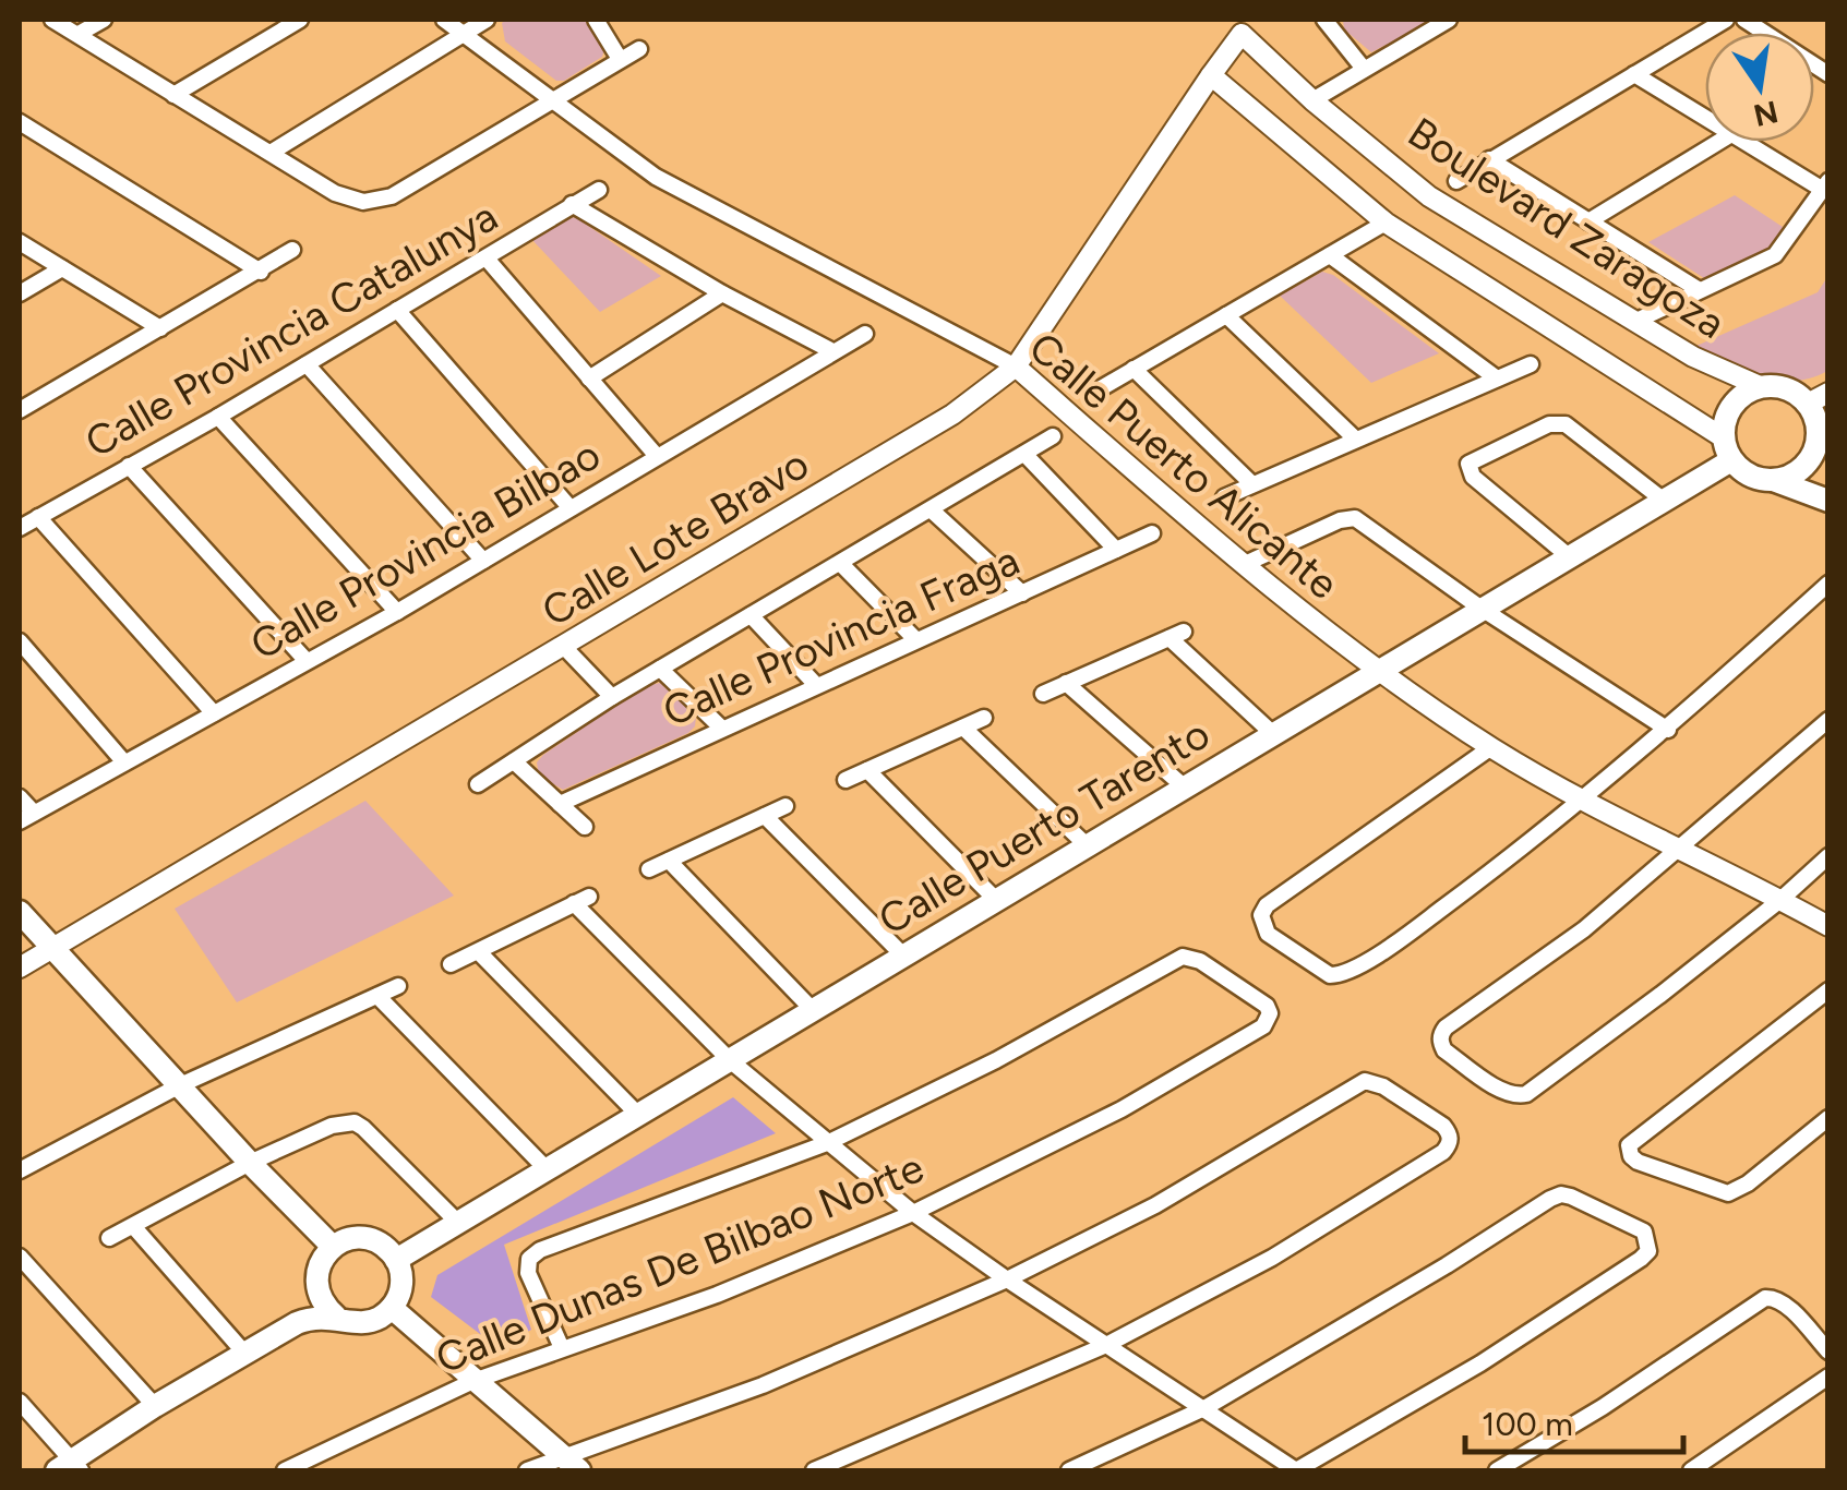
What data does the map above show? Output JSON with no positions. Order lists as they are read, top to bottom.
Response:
{
  "streets": {
    "main road": ["Calle Puerto Tarento"],
    "street": [
      "Boulevard Zaragoza",
      "Calle Provincia Catalunya",
      "Calle Puerto Alicante",
      "Calle Lote Bravo",
      "Calle Provincia Bilbao",
      "Calle Provincia Fraga",
      "Calle Dunas De Bilbao Norte"
    ]
  },
  "crossings": [
    ["Boulevard Zaragoza", "Calle Lote Bravo"],
    ["Boulevard Zaragoza", "Calle Puerto Tarento"],
    ["Calle Puerto Alicante", "Calle Lote Bravo"],
    ["Calle Puerto Alicante", "Calle Puerto Tarento"]
  ],
  "scale_bar": "100 m",
  "north": "bottom"
}
